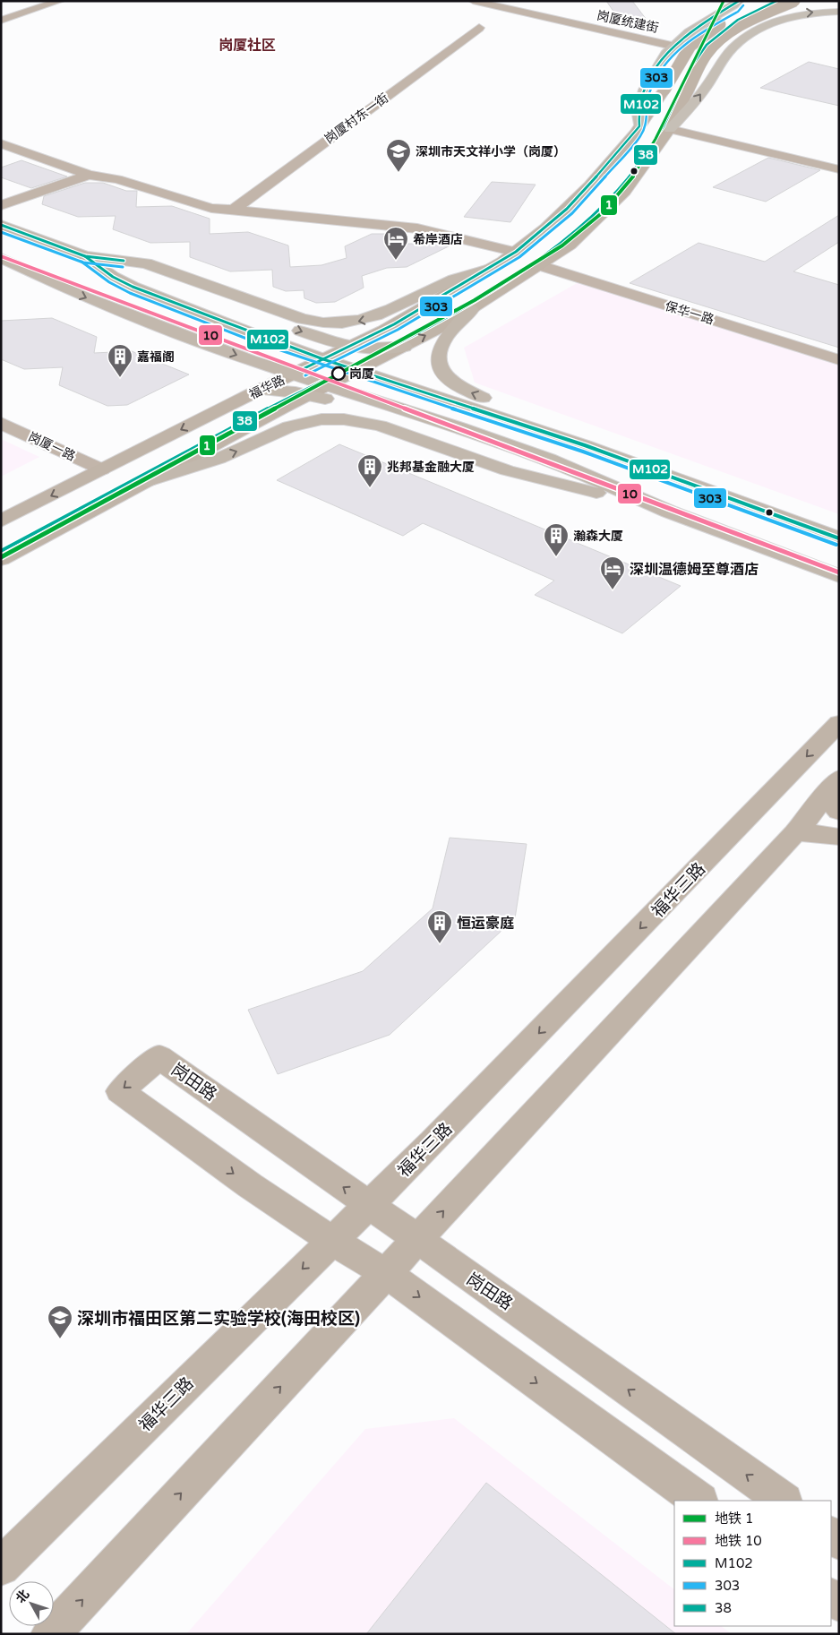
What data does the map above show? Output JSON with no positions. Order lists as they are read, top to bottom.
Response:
{
  "streets": {
    "main road": ["福华路", "福华三路", "岗田路"],
    "street": [
      "岗厦统建街",
      "岗厦村东一街",
      "保华一路",
      "岗厦一路"
    ]
  },
  "crossings": [
    ["保华一路", "福华路"],
    ["福华路", "岗厦一路"],
    ["福华三路", "岗田路"]
  ],
  "districts": ["岗厦社区"],
  "places": {
    "school or university": ["深圳市天文祥小学（岗厦）", "深圳市福田区第二实验学校(海田校区)"],
    "hotel": ["希岸酒店", "深圳温德姆至尊酒店"],
    "other": ["岗厦"],
    "building": [
      "嘉福阁",
      "兆邦基金融大厦",
      "瀚森大厦",
      "恒运豪庭"
    ]
  },
  "lines": [
    "metro line 1",
    "transit line M102",
    "transit line 38",
    "transit line 303",
    "metro line 10"
  ],
  "legend": [
    "地铁 1",
    "地铁 10",
    "M102",
    "303",
    "38"
  ],
  "north": "top left"
}
